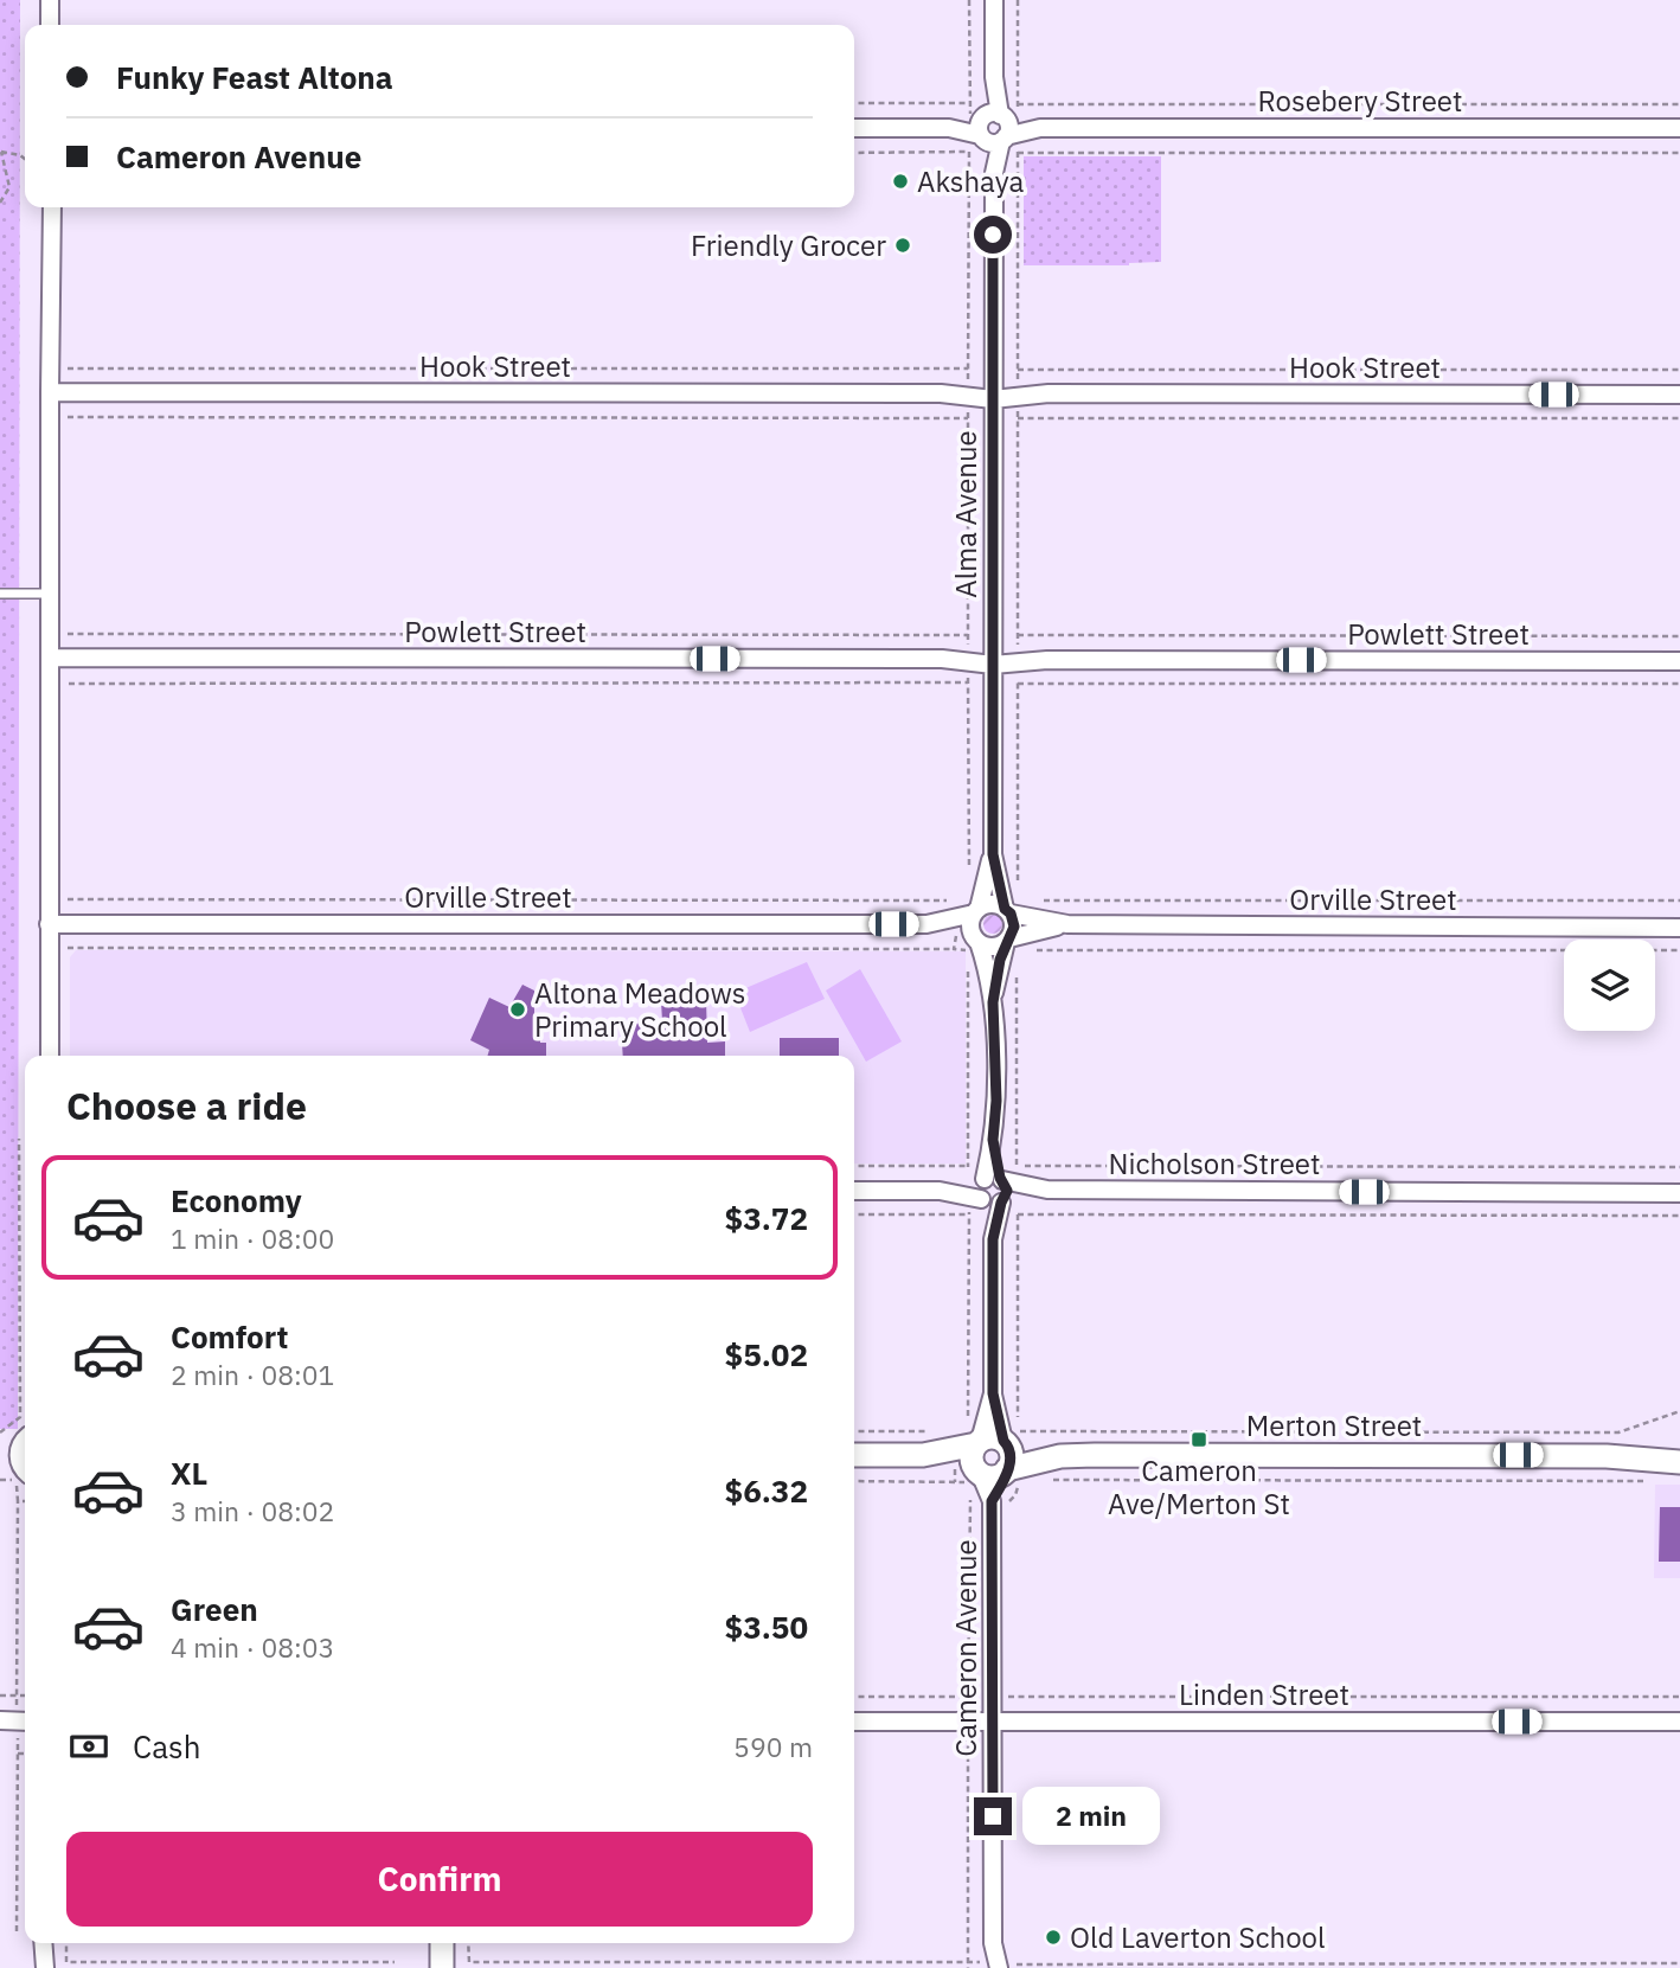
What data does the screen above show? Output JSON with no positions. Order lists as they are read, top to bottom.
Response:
{
  "streets": {
    "street": [
      "Rosebery Street",
      "Hook Street",
      "Alma Avenue",
      "Powlett Street",
      "Orville Street",
      "Nicholson Street",
      "Merton Street",
      "Cameron Avenue",
      "Linden Street"
    ]
  },
  "crossings": [
    ["Rosebery Street", "Alma Avenue"],
    ["Hook Street", "Alma Avenue"],
    ["Alma Avenue", "Powlett Street"],
    ["Alma Avenue", "Orville Street"],
    ["Alma Avenue", "Nicholson Street"],
    ["Alma Avenue", "Merton Street"],
    ["Alma Avenue", "Cameron Avenue"],
    ["Merton Street", "Cameron Avenue"],
    ["Cameron Avenue", "Linden Street"]
  ],
  "places": {
    "other": [
      "Akshaya",
      "Friendly Grocer",
      "Altona Meadows Primary School",
      "Old Laverton School"
    ],
    "transit": ["Cameron Ave/Merton St"]
  },
  "page": {
    "banner": ["Funky Feast Altona", "Cameron Avenue"],
    "heading": "Choose a ride",
    "list": [
      {
        "name": "Economy",
        "note": "1 min · 08:00",
        "value": "$3.72"
      },
      {
        "name": "Comfort",
        "note": "2 min · 08:01",
        "value": "$5.02"
      },
      {
        "name": "XL",
        "note": "3 min · 08:02",
        "value": "$6.32"
      },
      {
        "name": "Green",
        "note": "4 min · 08:03",
        "value": "$3.50"
      }
    ],
    "pay": ["Cash", "590 m"],
    "bubble": "2 min",
    "buttons": "Confirm"
  }
}
